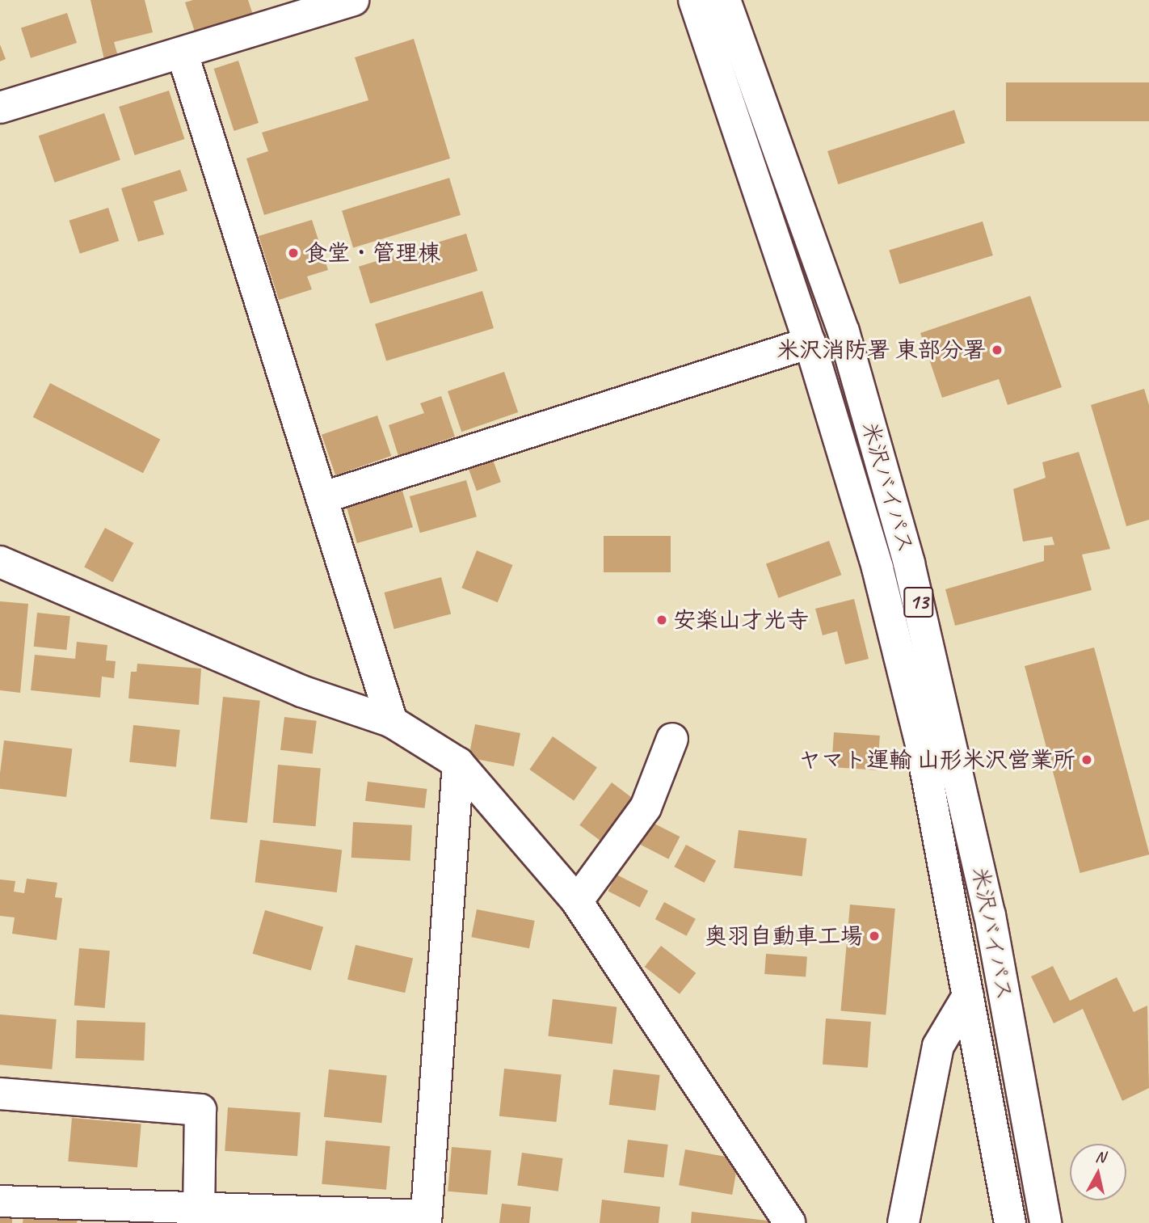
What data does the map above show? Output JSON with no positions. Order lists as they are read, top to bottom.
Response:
{
  "streets": {
    "main road": ["米沢バイパス", "13"]
  },
  "places": [
    "食堂・管理棟",
    "米沢消防署 東部分署",
    "安楽山才光寺",
    "ヤマト運輸 山形米沢営業所",
    "奥羽自動車工場"
  ],
  "north": "top"
}
